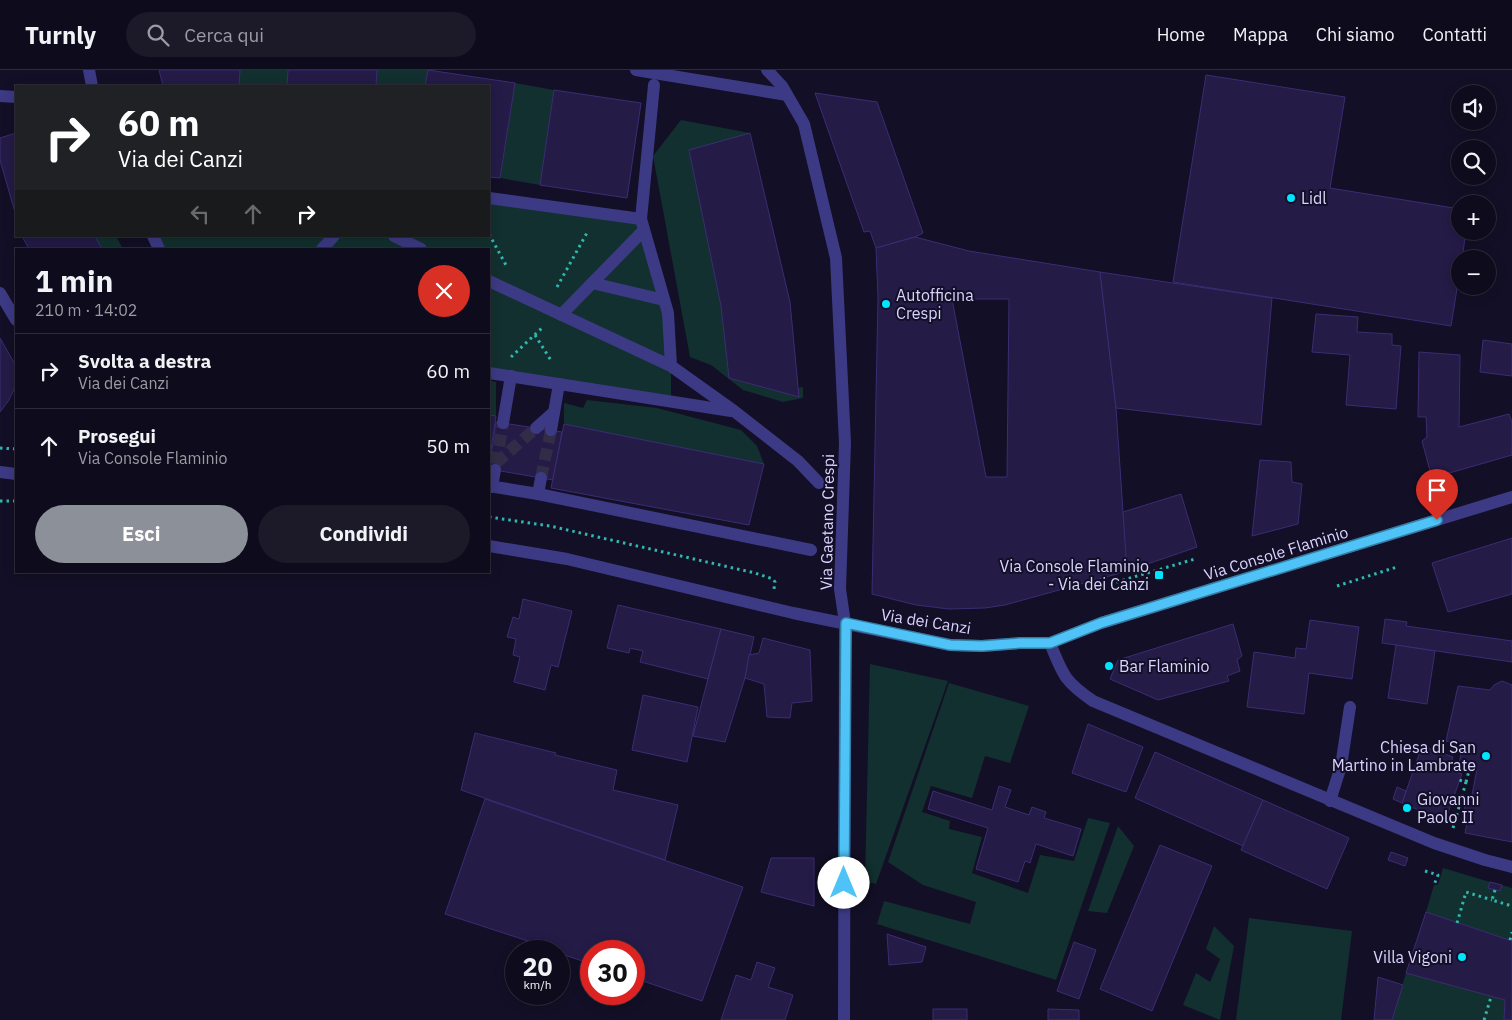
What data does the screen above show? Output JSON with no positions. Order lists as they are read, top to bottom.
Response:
{
  "streets": {
    "street": ["Via Gaetano Crespi", "Via Console Flaminio", "Via dei Canzi"]
  },
  "crossings": [
    ["Via Gaetano Crespi", "Via dei Canzi"],
    ["Via Console Flaminio", "Via dei Canzi"]
  ],
  "places": {
    "other": [
      "Lidl",
      "Autofficina Crespi",
      "Bar Flaminio",
      "Chiesa di San Martino in Lambrate",
      "Giovanni Paolo II",
      "Villa Vigoni"
    ],
    "transit": ["Via Console Flaminio - Via dei Canzi"]
  },
  "page": {
    "header": "Turnly",
    "search": "Cerca qui",
    "nav": [
      "Home",
      "Mappa",
      "Chi siamo",
      "Contatti"
    ],
    "map_buttons": ["+", "−"],
    "turn": ["60 m", "Via dei Canzi"],
    "heading": ["1 min", "210 m · 14:02"],
    "list": [
      {
        "name": "Svolta a destra",
        "note": "Via dei Canzi",
        "value": "60 m"
      },
      {
        "name": "Prosegui",
        "note": "Via Console Flaminio",
        "value": "50 m"
      }
    ],
    "buttons": ["Esci", "Condividi"],
    "speed": "20 km/h",
    "limit": "30"
  }
}
